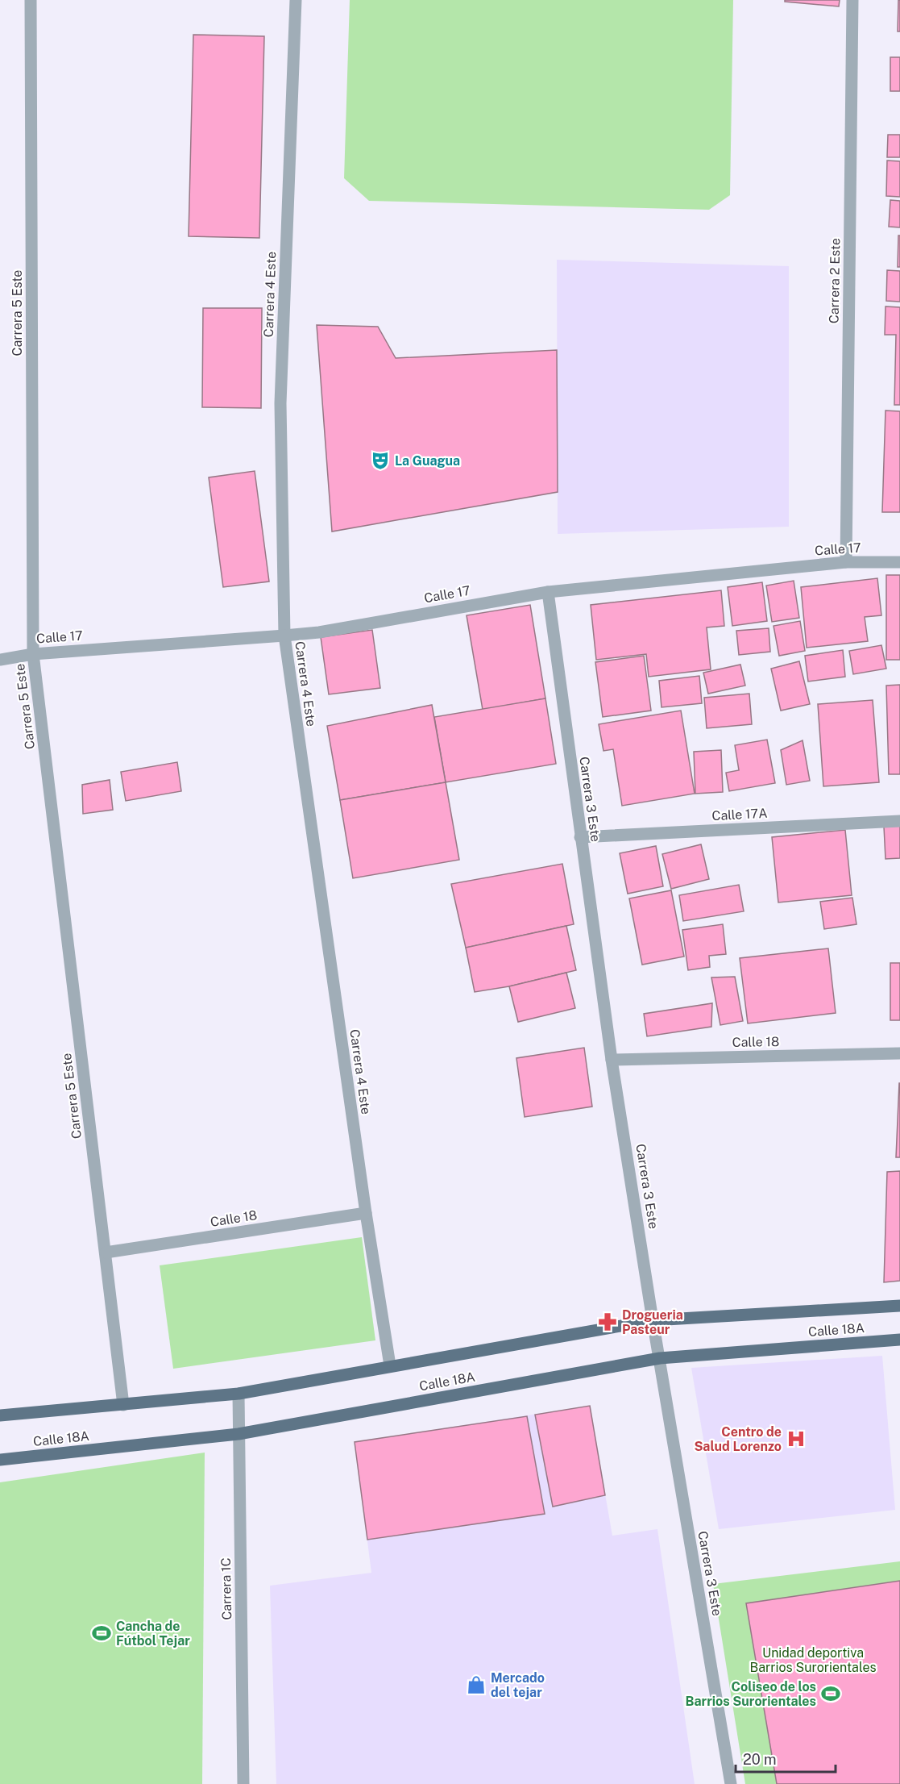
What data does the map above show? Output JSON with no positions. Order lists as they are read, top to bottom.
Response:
{
  "streets": {
    "main road": ["Calle 18A"],
    "street": [
      "Carrera 2 Este",
      "Carrera 4 Este",
      "Carrera 5 Este",
      "Calle 17",
      "Carrera 3 Este",
      "Calle 17A",
      "Calle 18",
      "Carrera 1C"
    ]
  },
  "crossings": [
    ["Carrera 2 Este", "Calle 17"],
    ["Carrera 4 Este", "Calle 17"],
    ["Carrera 4 Este", "Calle 18"],
    ["Carrera 4 Este", "Calle 18A"],
    ["Carrera 5 Este", "Calle 17"],
    ["Carrera 5 Este", "Calle 18"],
    ["Carrera 5 Este", "Calle 18A"],
    ["Calle 17", "Carrera 3 Este"],
    ["Carrera 3 Este", "Calle 17A"],
    ["Carrera 3 Este", "Calle 18"],
    ["Carrera 3 Este", "Calle 18A"],
    ["Calle 18A", "Carrera 1C"]
  ],
  "parks": ["Unidad deportiva Barrios Surorientales"],
  "places": {
    "theatre": ["La Guagua"],
    "pharmacy": ["Drogueria Pasteur"],
    "hospital": ["Centro de Salud Lorenzo"],
    "sports": ["Cancha de Fútbol Tejar", "Coliseo de los Barrios Surorientales"],
    "shop": ["Mercado del tejar"]
  },
  "scale_bar": "20 m"
}
